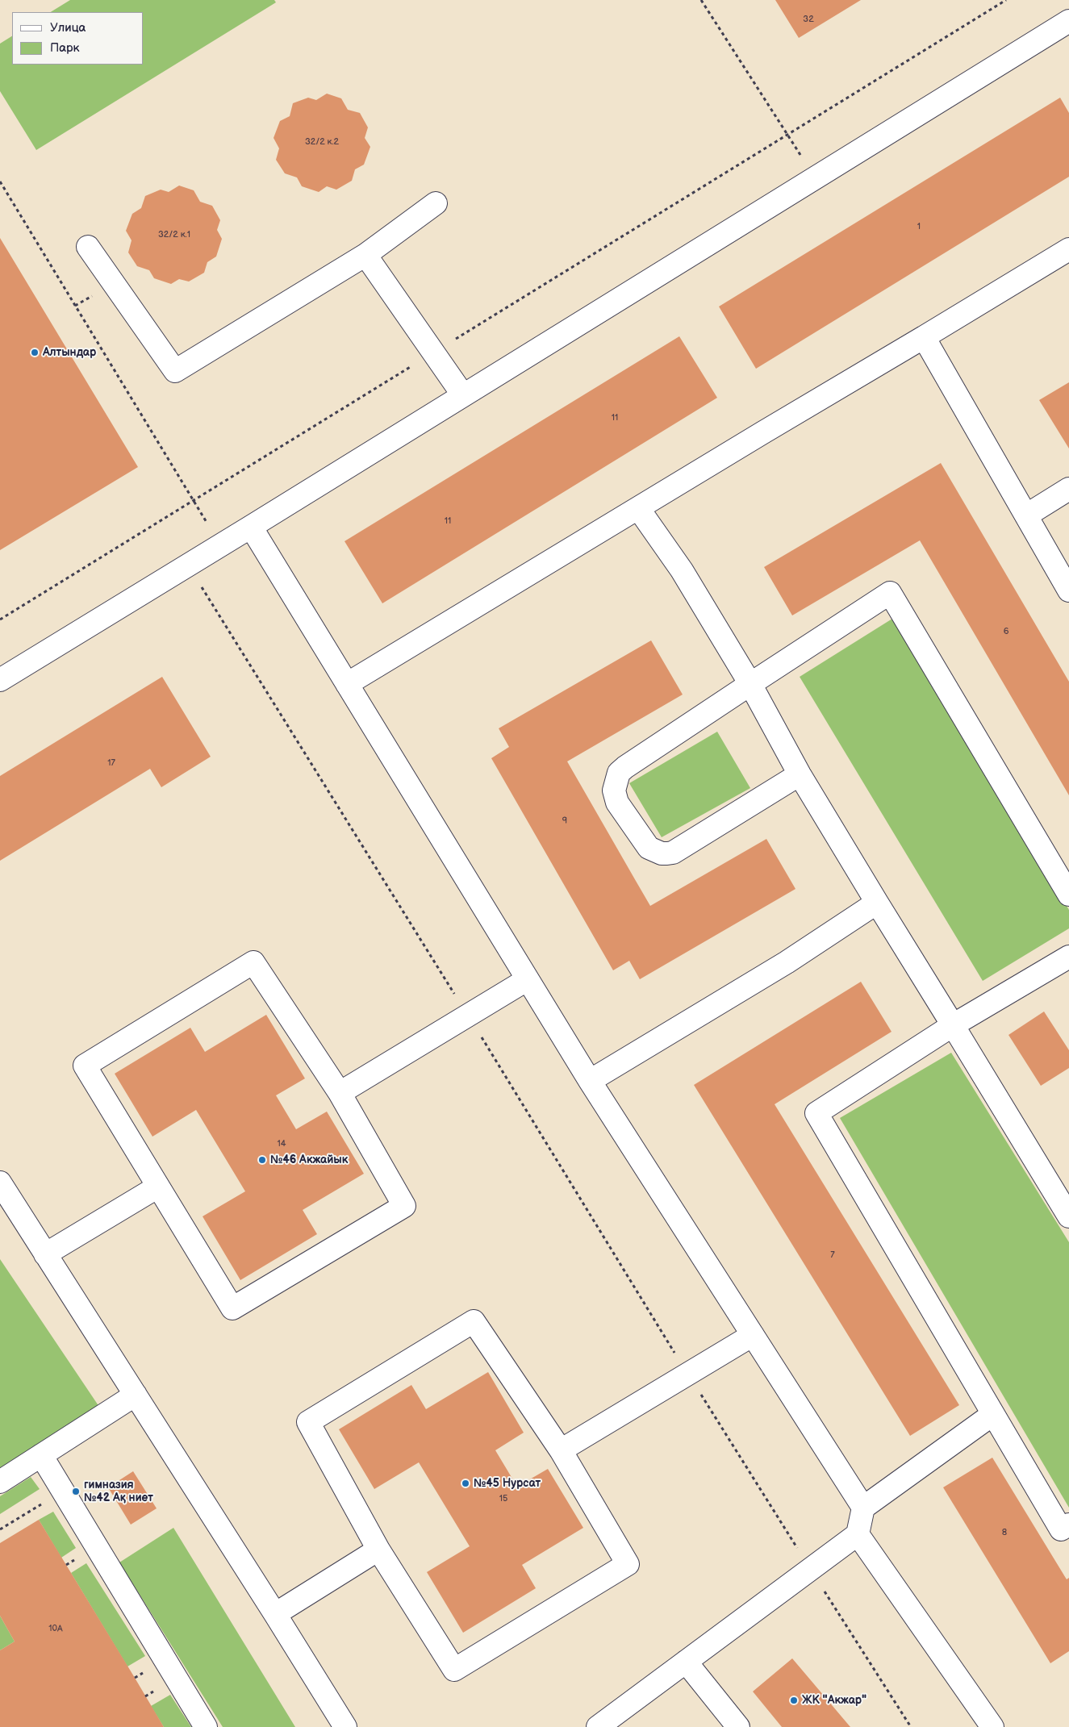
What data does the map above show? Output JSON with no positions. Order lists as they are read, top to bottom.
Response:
{
  "places": [
    "Алтындар",
    "№46 Акжайык",
    "№45 Нурсат",
    "гимназия №42 Ақ ниет",
    "ЖК \"Акжар\""
  ],
  "house_numbers": [
    "32",
    "32/2 к.2",
    "1",
    "32/2 к.1",
    "11",
    "11",
    "6",
    "17",
    "9",
    "14",
    "7",
    "15",
    "8",
    "10А"
  ],
  "legend": ["Улица", "Парк"]
}
